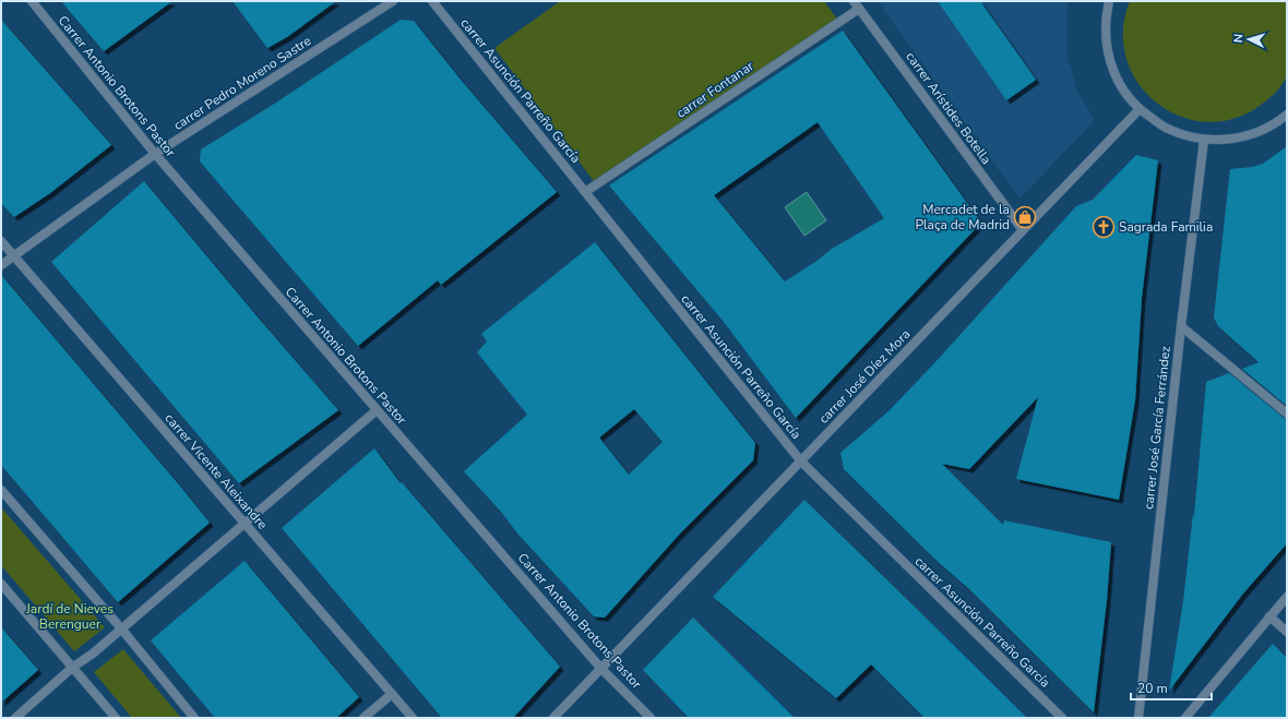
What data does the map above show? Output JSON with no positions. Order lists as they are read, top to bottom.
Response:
{
  "streets": {
    "street": [
      "carrer Pedro Moreno Sastre",
      "Carrer Antonio Brotons Pastor",
      "carrer Fontanar",
      "carrer Asunción Parreño García",
      "carrer Arístides Botella",
      "carrer José Díez Mora",
      "carrer José García Ferrández",
      "carrer Vicente Aleixandre"
    ]
  },
  "crossings": [
    ["carrer Pedro Moreno Sastre", "Carrer Antonio Brotons Pastor"],
    ["carrer Pedro Moreno Sastre", "carrer Vicente Aleixandre"],
    ["Carrer Antonio Brotons Pastor", "carrer José Díez Mora"],
    ["carrer Fontanar", "carrer Asunción Parreño García"],
    ["carrer Fontanar", "carrer Arístides Botella"],
    ["carrer Asunción Parreño García", "carrer José Díez Mora"],
    ["carrer Arístides Botella", "carrer José Díez Mora"]
  ],
  "parks": ["Jardí de Nieves Berenguer"],
  "places": {
    "shop": ["Mercadet de la Plaça de Madrid"],
    "church": ["Sagrada Familia"]
  },
  "scale_bar": "20 m",
  "north": "left"
}
